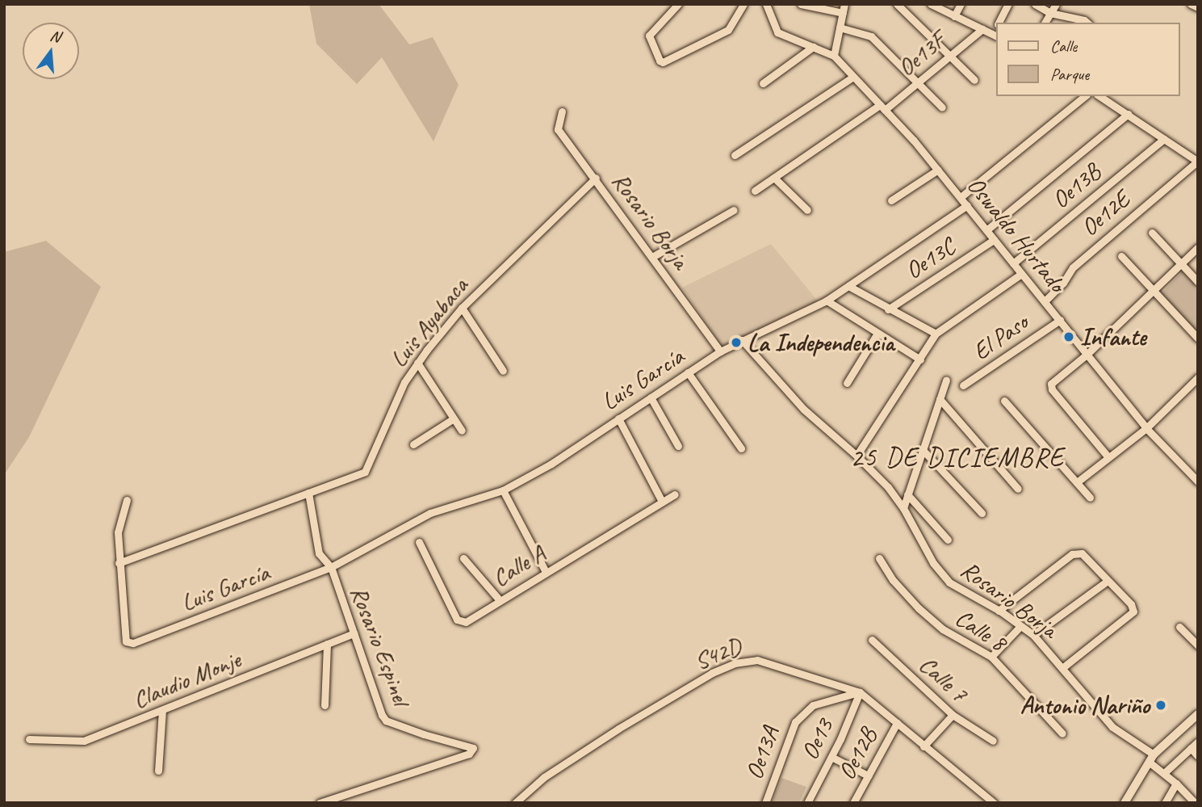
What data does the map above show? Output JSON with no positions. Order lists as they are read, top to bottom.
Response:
{
  "streets": {
    "street": [
      "Oe13F",
      "Oe13B",
      "Oe12E",
      "Rosario Borja",
      "Oswaldo Hurtado",
      "Oe13C",
      "Luis Ayabaca",
      "El Paso",
      "Luis García",
      "Calle A",
      "Calle 8",
      "Rosario Espinel",
      "S42D",
      "Calle 7",
      "Claudio Monje",
      "Oe13",
      "Oe13A",
      "Oe12B"
    ]
  },
  "crossings": [
    ["Oe13F", "Oswaldo Hurtado"],
    ["Oe13B", "Oswaldo Hurtado"],
    ["Oe12E", "Oswaldo Hurtado"],
    ["Rosario Borja", "Luis Ayabaca"],
    ["Rosario Borja", "Luis García"],
    ["Oswaldo Hurtado", "Oe13C"],
    ["Oswaldo Hurtado", "El Paso"],
    ["Oswaldo Hurtado", "Luis García"],
    ["Luis Ayabaca", "Luis García"],
    ["Luis García", "Rosario Espinel"],
    ["Rosario Espinel", "Claudio Monje"],
    ["S42D", "Oe13"],
    ["S42D", "Oe13A"],
    ["S42D", "Oe12B"],
    ["Oe13", "Oe13A"]
  ],
  "districts": ["25 DE DICIEMBRE"],
  "places": ["Infante", "La Independencia", "Antonio Nariño"],
  "legend": ["Calle", "Parque"],
  "north": "top"
}
